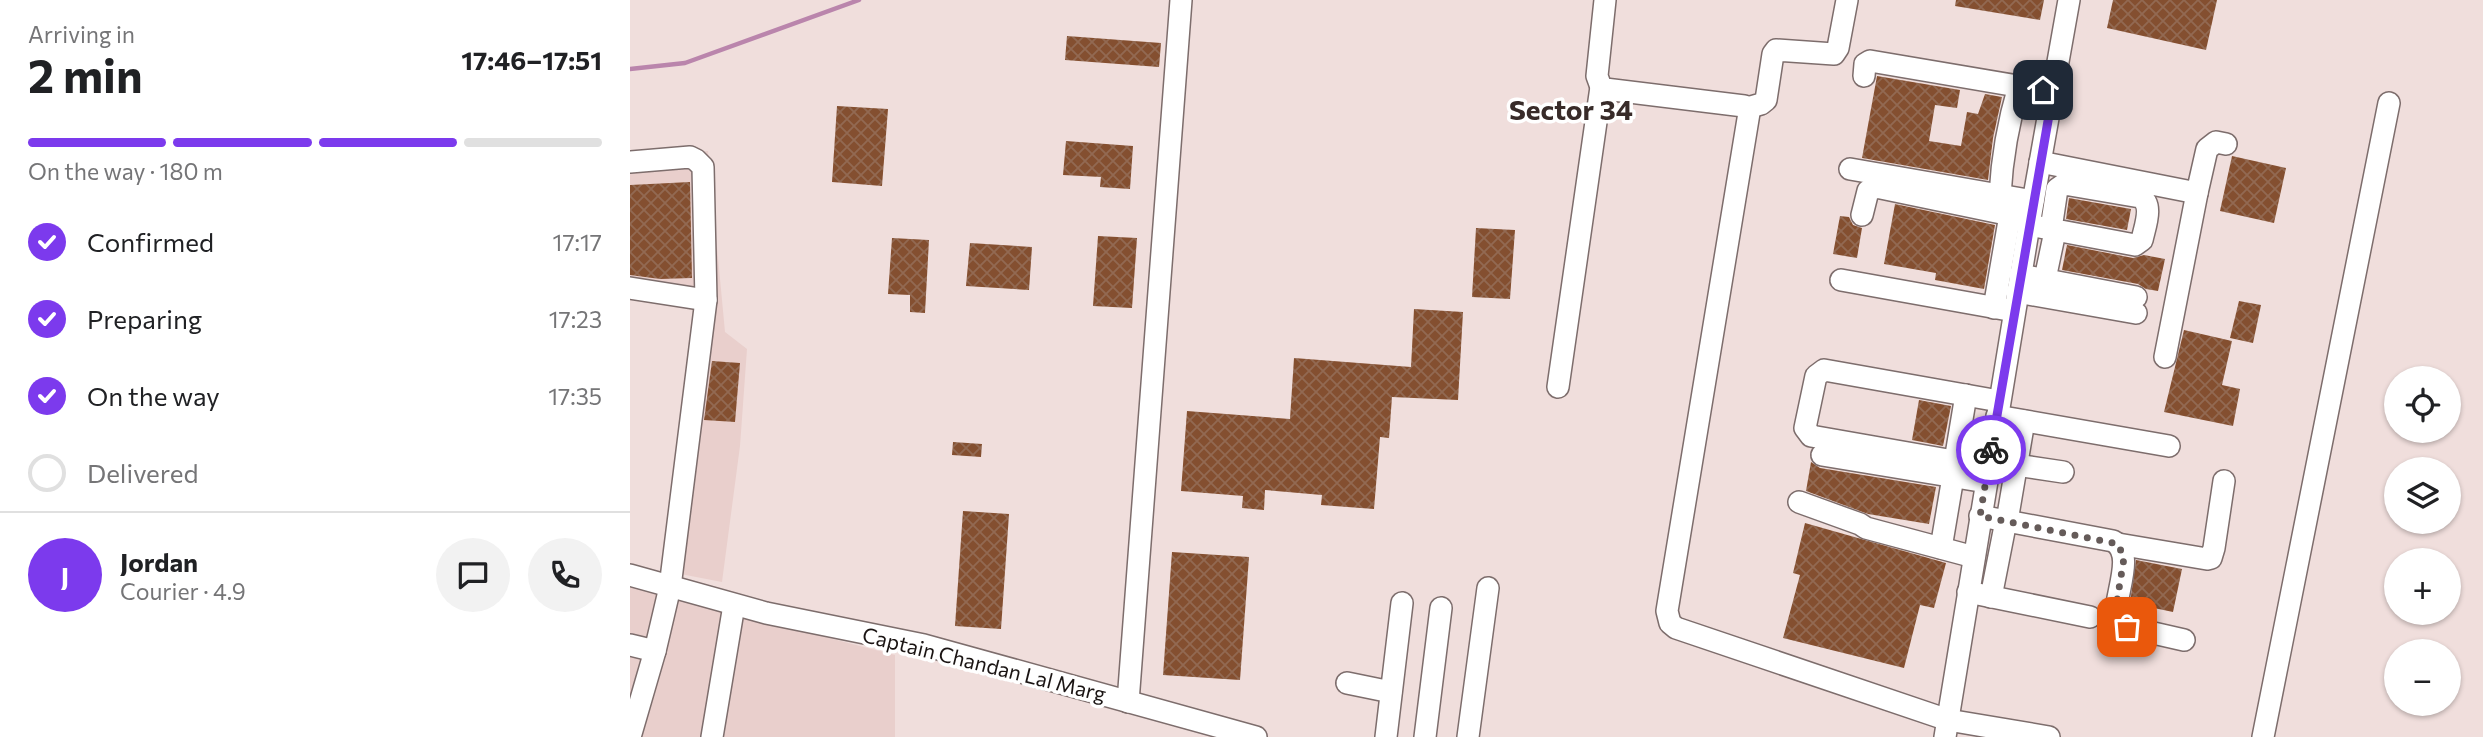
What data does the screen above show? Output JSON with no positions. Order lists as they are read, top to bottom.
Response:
{
  "streets": {
    "street": ["Captain Chandan Lal Marg"]
  },
  "districts": ["Sector 34"],
  "page": {
    "heading": ["2 min", "Arriving in", "17:46–17:51"],
    "panel": ["Jordan", "Courier · 4.9"],
    "bar": "On the way · 180 m",
    "list": [
      ["Confirmed", "17:17"],
      ["Preparing", "17:23"],
      ["On the way", "17:35"],
      "Delivered"
    ],
    "map_buttons": ["+", "−"],
    "round": "J"
  }
}
